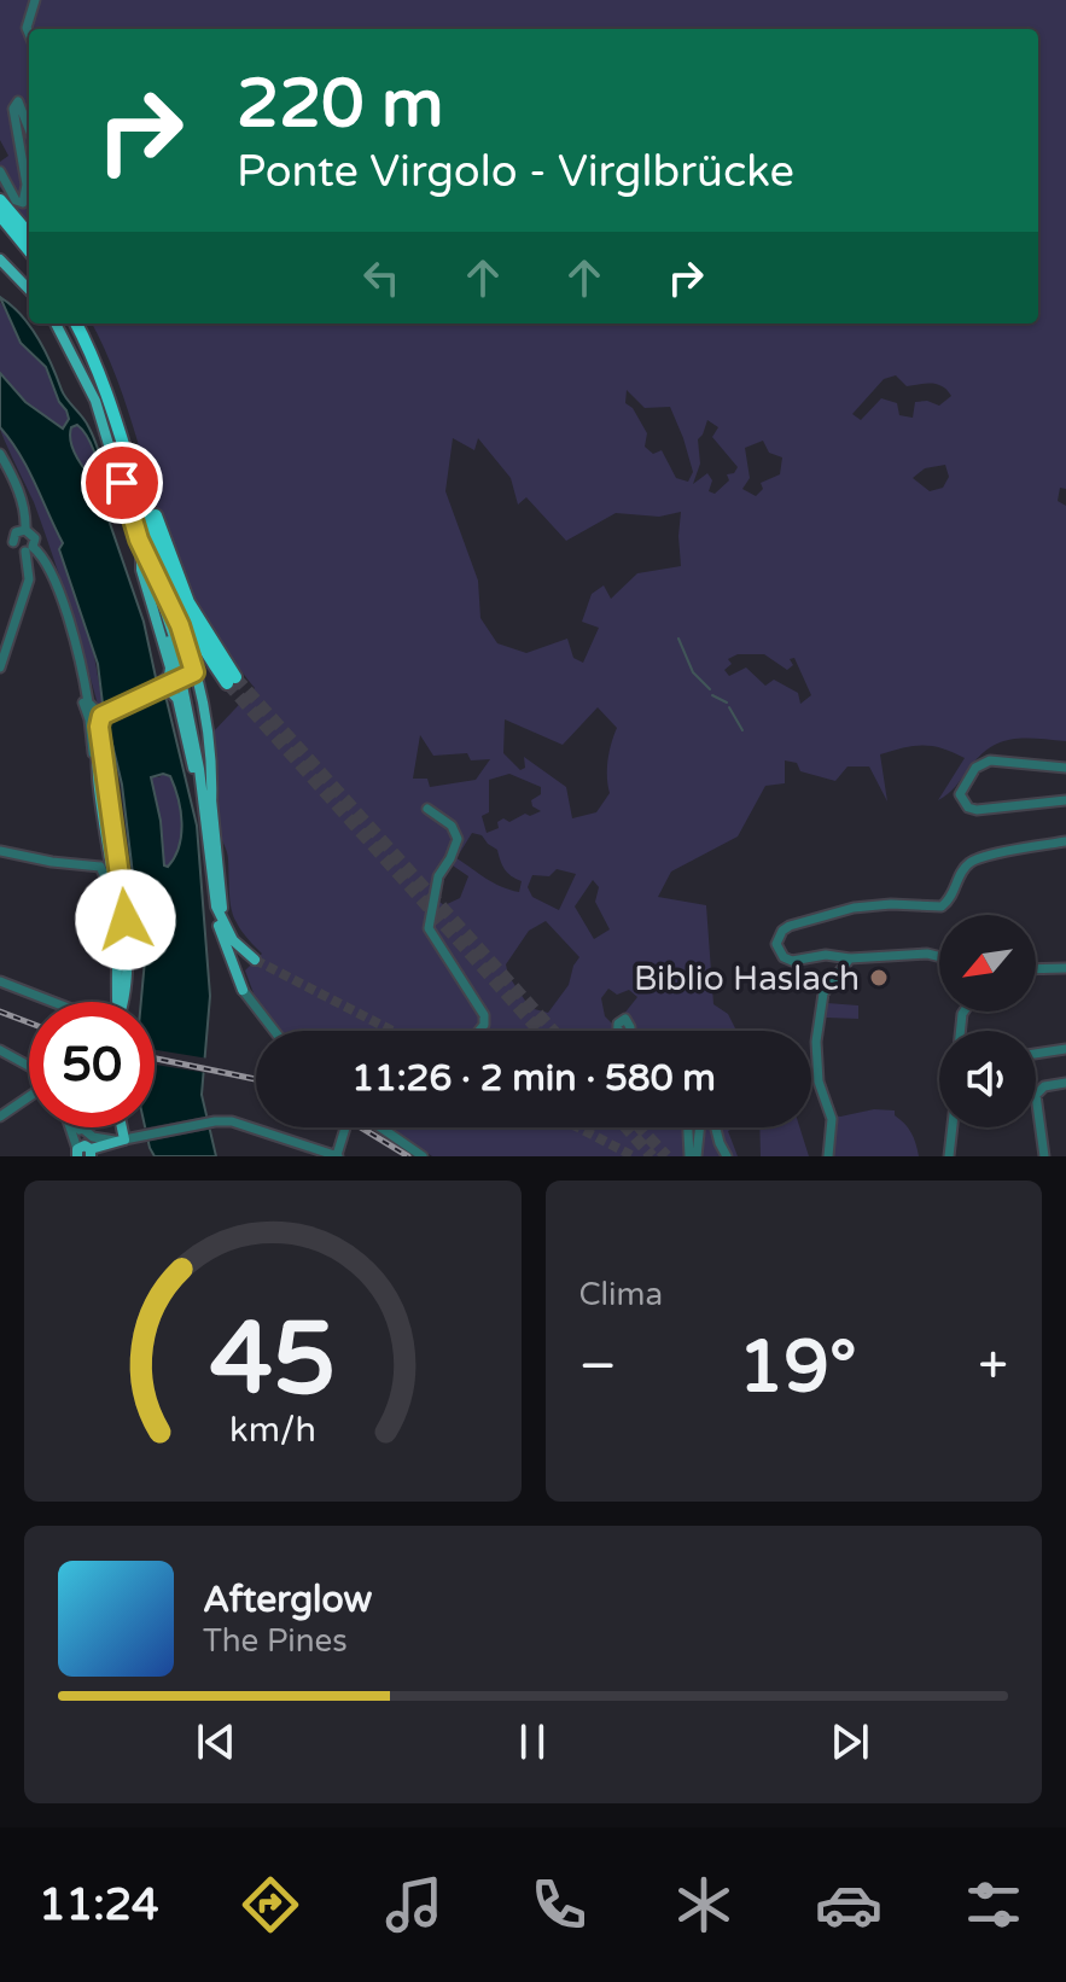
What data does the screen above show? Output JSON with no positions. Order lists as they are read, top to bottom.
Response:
{
  "places": ["Biblio Haslach"],
  "north": "bottom left",
  "page": {
    "turn": ["220 m", "Ponte Virgolo - Virglbrücke"],
    "limit": "50",
    "trip": "11:26 · 2 min · 580 m",
    "tile": "Clima",
    "heat": ["−", "19°", "+"],
    "song": ["Afterglow", "The Pines"],
    "tabs": "11:24",
    "gauge": ["45", "km/h"]
  }
}
